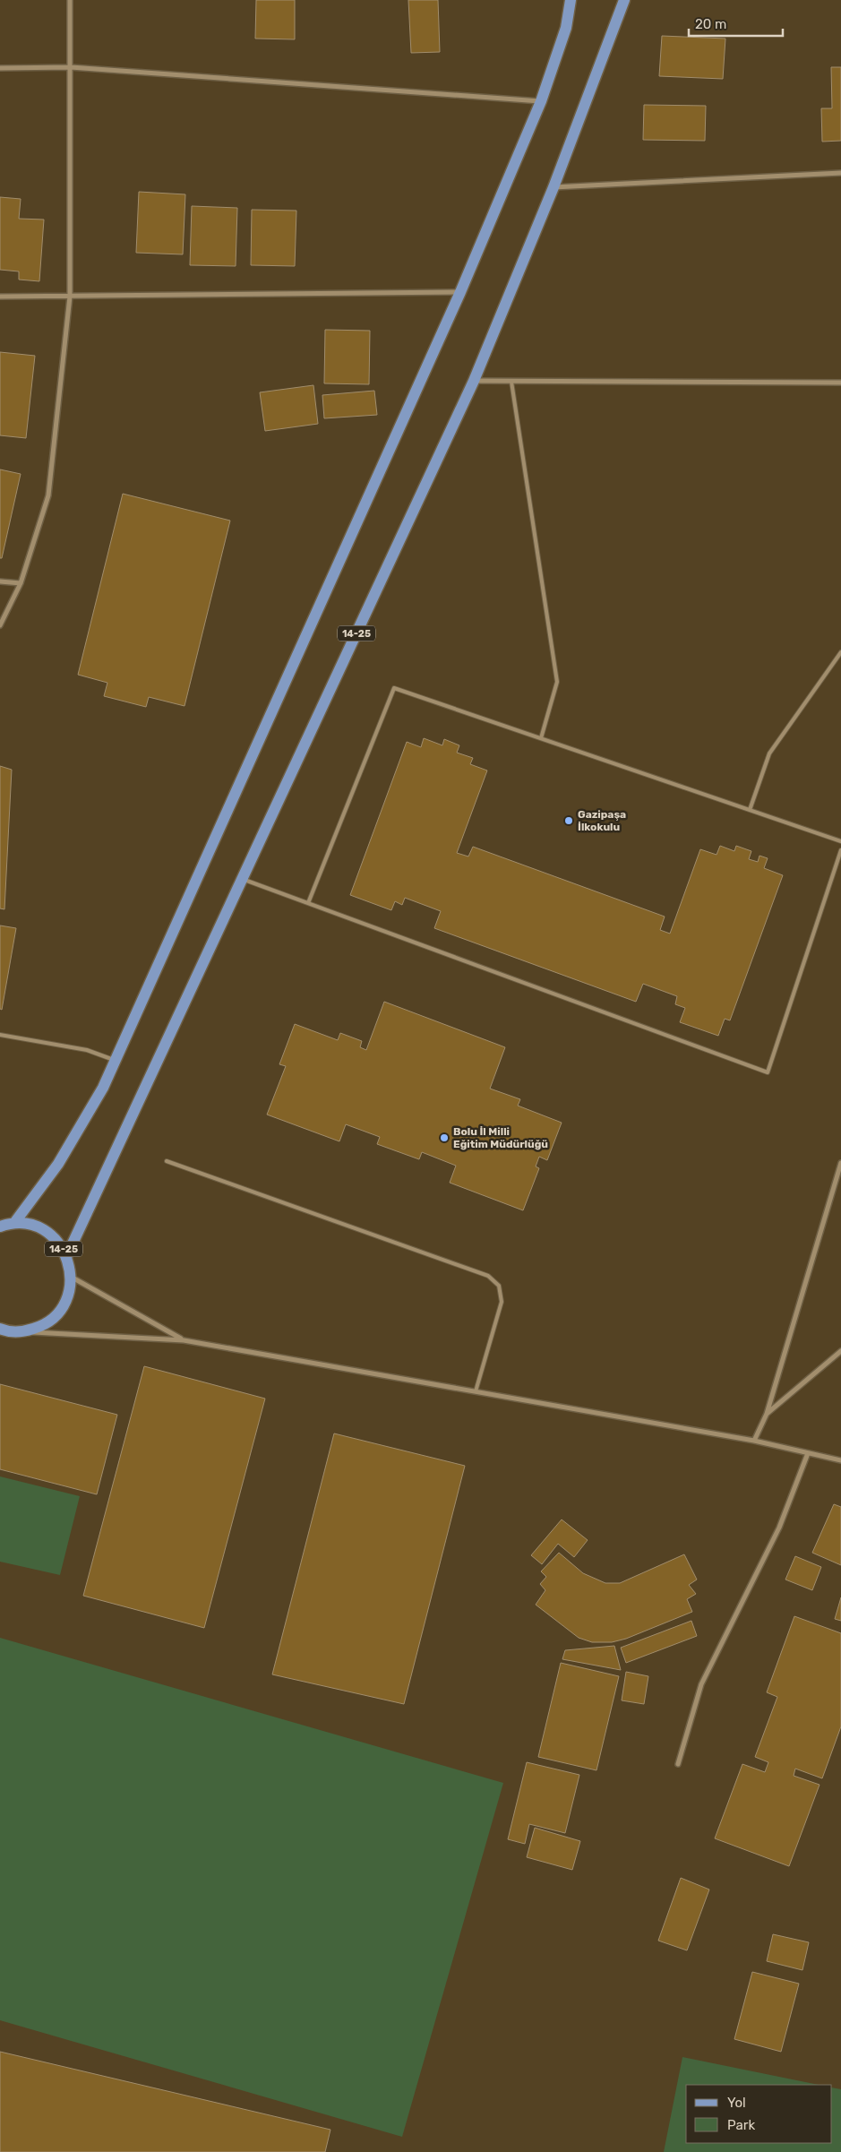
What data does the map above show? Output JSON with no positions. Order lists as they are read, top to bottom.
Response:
{
  "streets": {
    "main road": ["14-25"]
  },
  "places": ["Gazipaşa İlkokulu", "Bolu İl Milli Eğitim Müdürlüğü"],
  "legend": ["Yol", "Park"],
  "scale_bar": "20 m"
}
